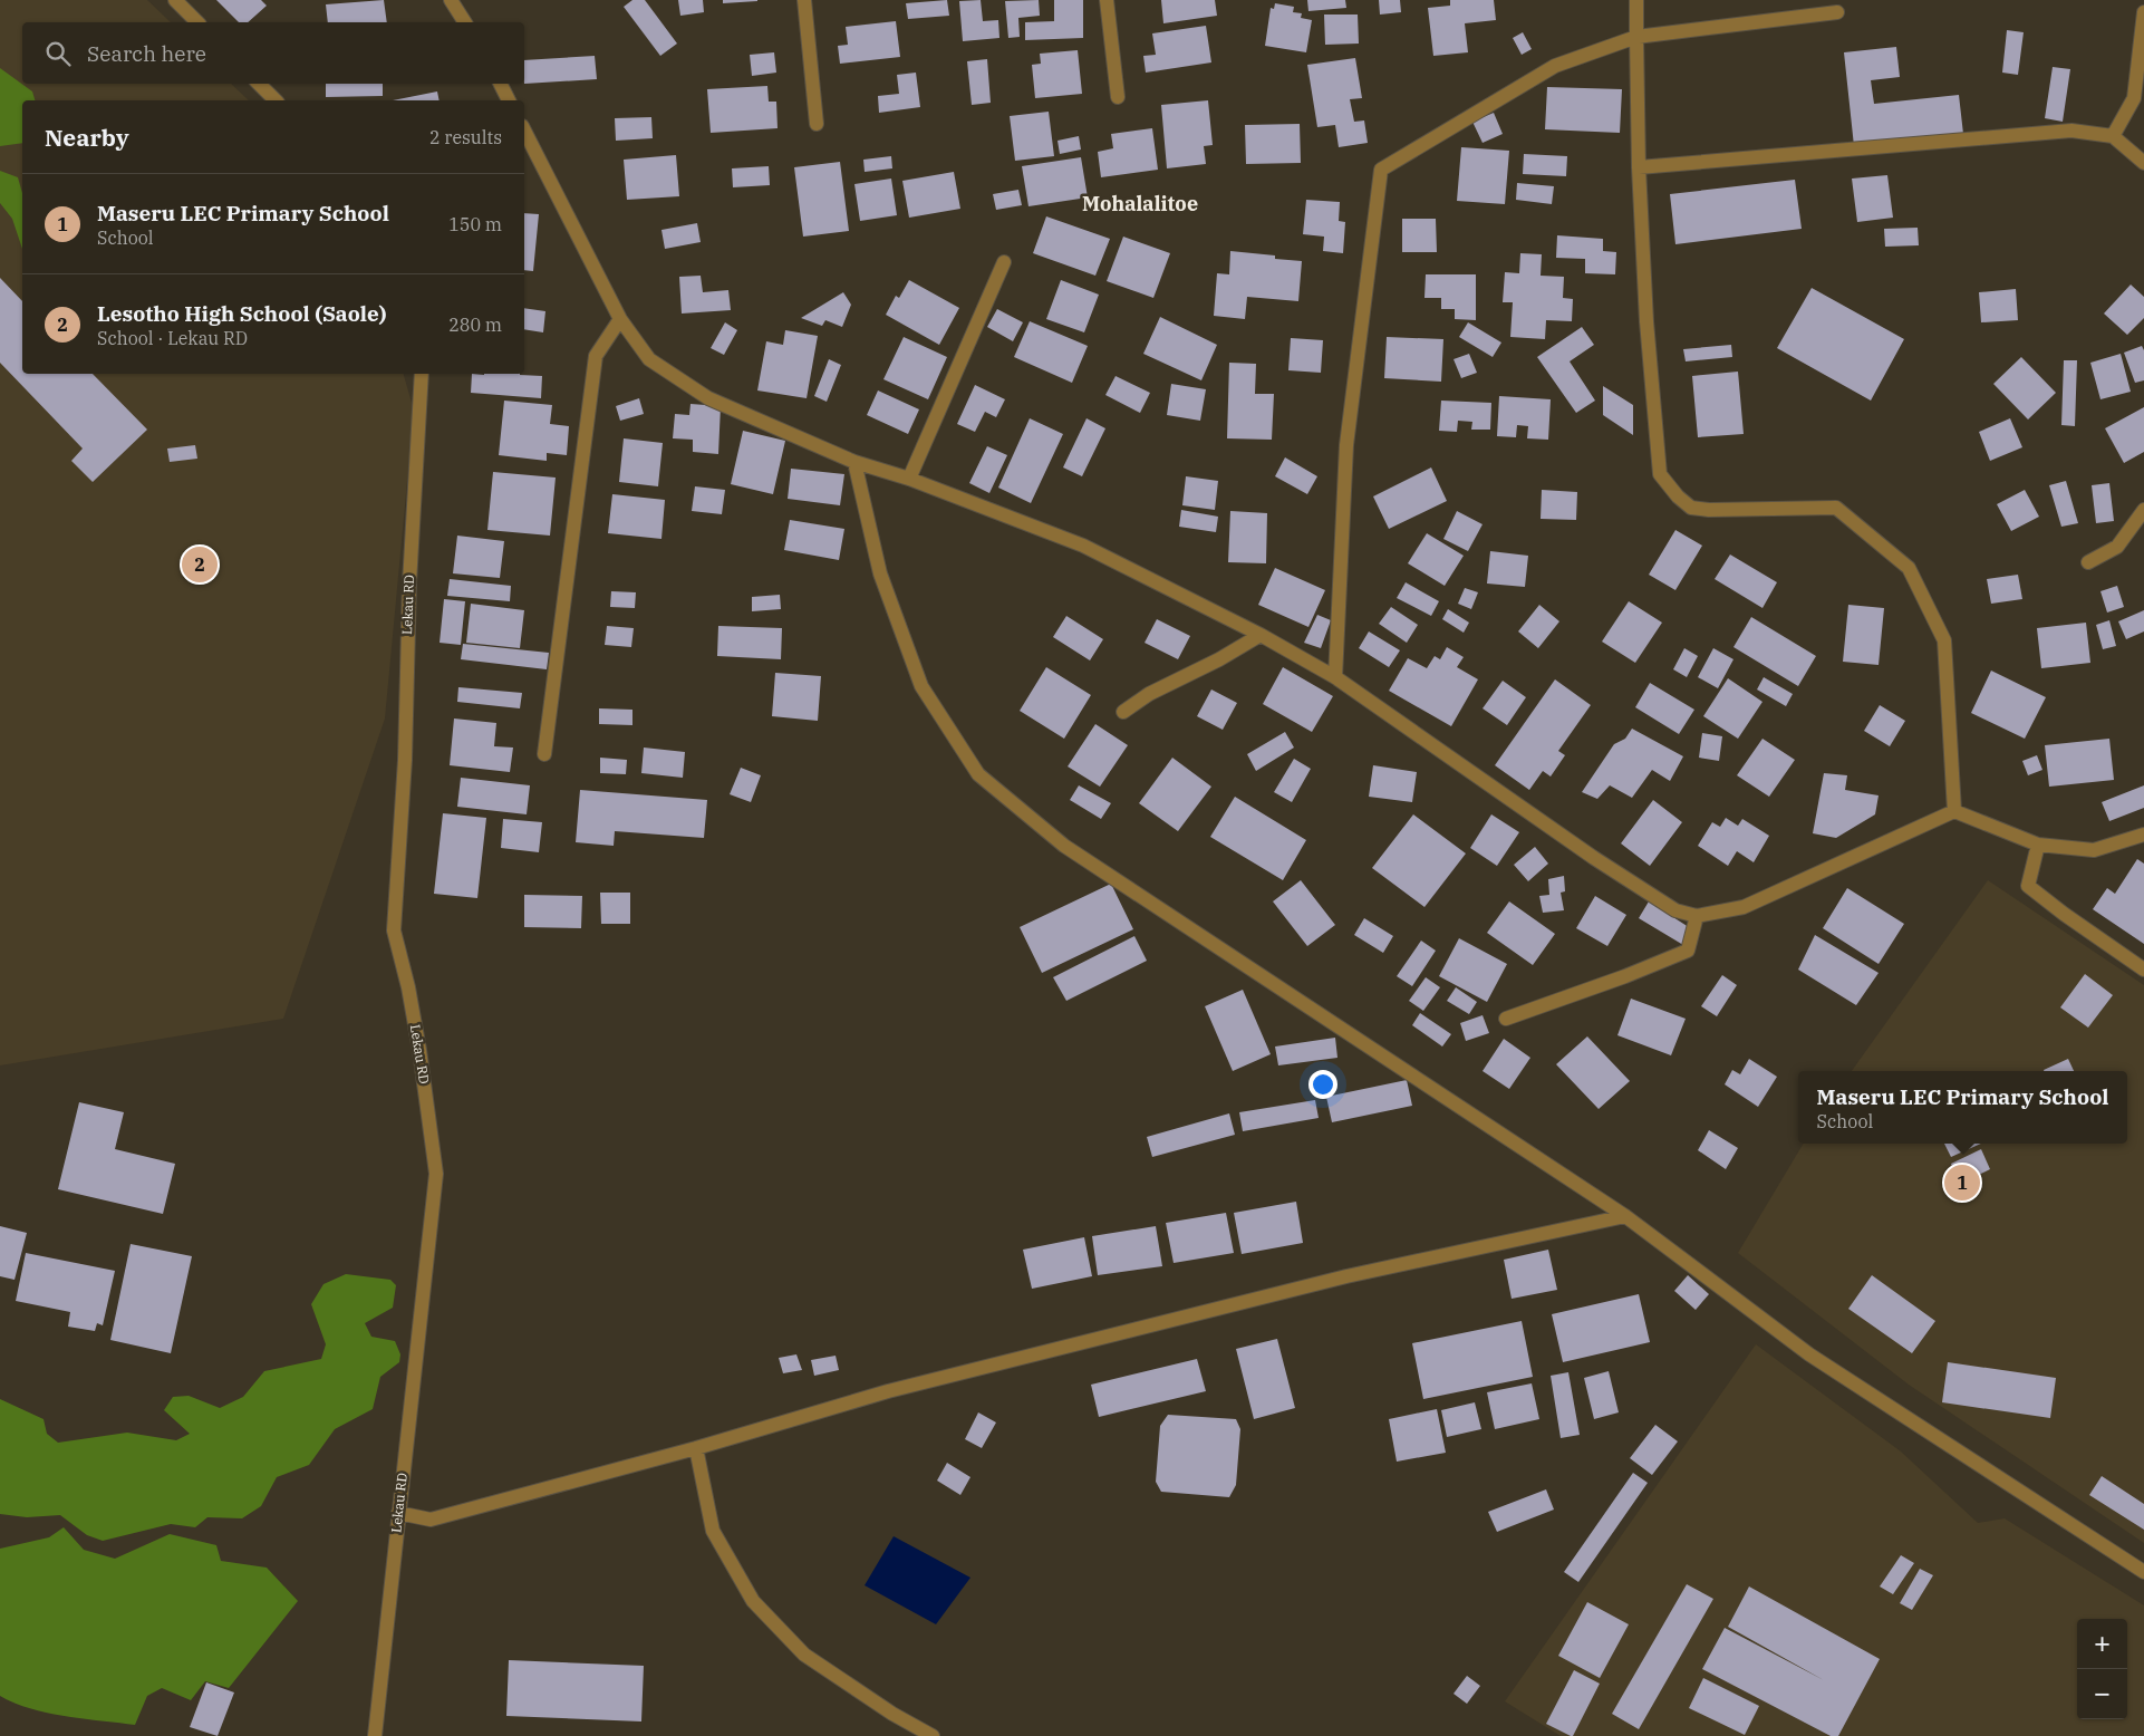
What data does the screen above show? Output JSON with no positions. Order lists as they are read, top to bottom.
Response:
{
  "streets": {
    "street": ["Lekau RD"]
  },
  "districts": ["Mohalalitoe"],
  "page": {
    "search": "Search here",
    "heading": ["Nearby", "2 results"],
    "list": [
      {
        "mark": "1",
        "name": "Maseru LEC Primary School",
        "note": "School",
        "value": "150 m"
      },
      {
        "mark": "2",
        "name": "Lesotho High School (Saole)",
        "note": "School · Lekau RD",
        "value": "280 m"
      }
    ],
    "pins": ["2", "1"],
    "popup": ["Maseru LEC Primary School", "School"],
    "map_buttons": ["+", "−"]
  }
}
